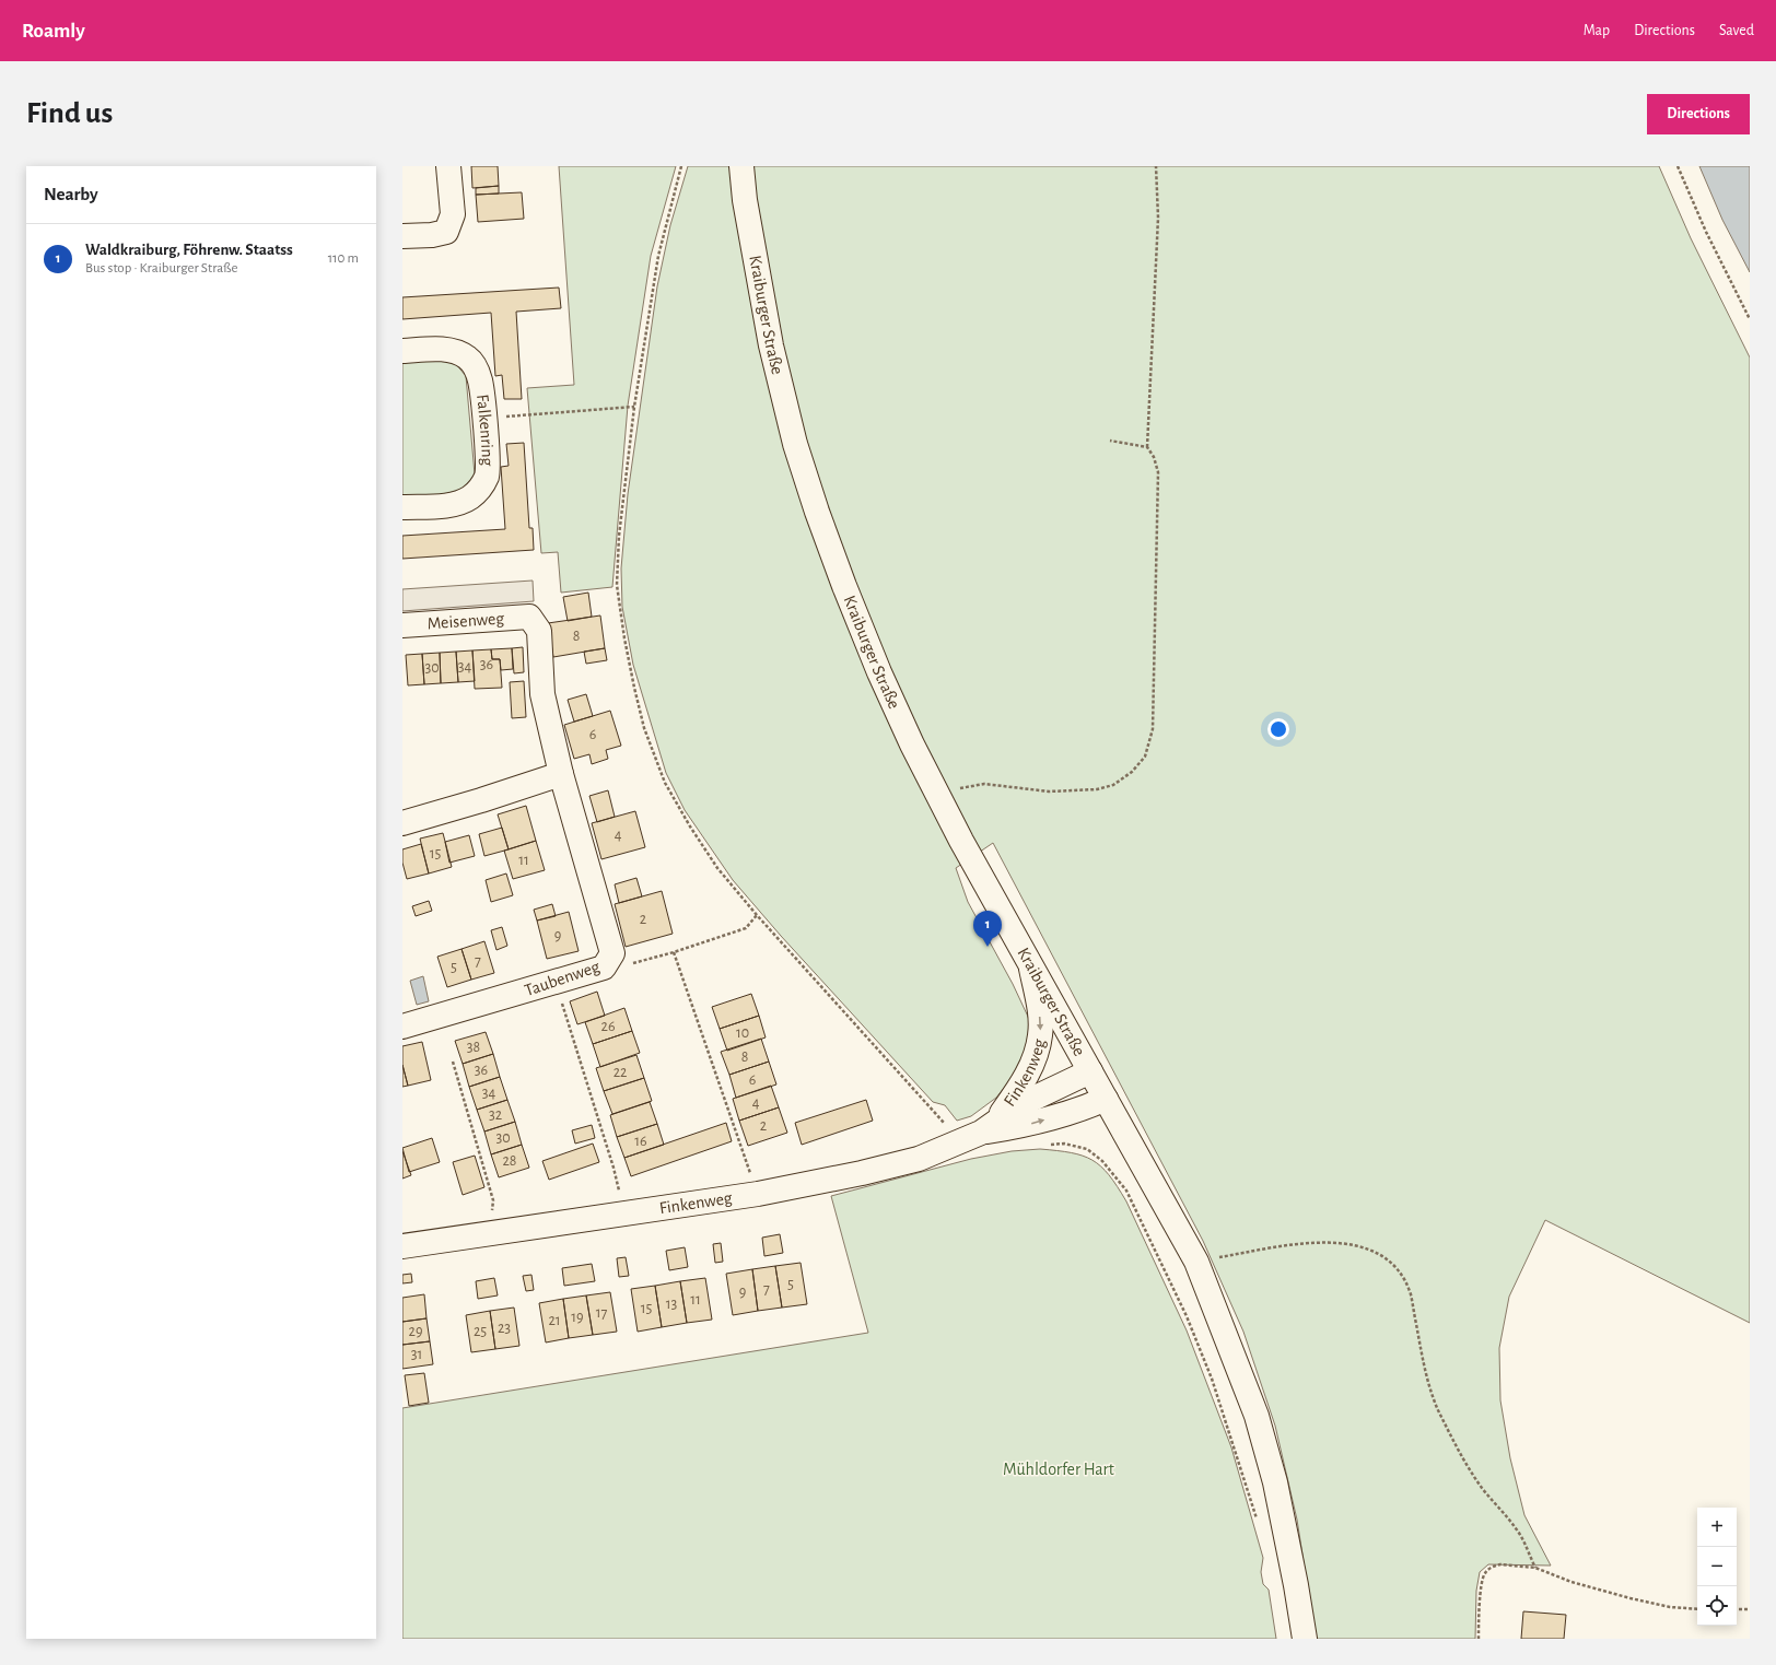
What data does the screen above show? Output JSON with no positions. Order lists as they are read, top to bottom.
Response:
{
  "streets": {
    "street": [
      "Kraiburger Straße",
      "Falkenring",
      "Meisenweg",
      "Taubenweg",
      "Finkenweg"
    ]
  },
  "crossings": [
    ["Kraiburger Straße", "Finkenweg"],
    ["Meisenweg", "Taubenweg"]
  ],
  "parks": ["Mühldorfer Hart"],
  "house_numbers": [
    "8",
    "36",
    "34",
    "30",
    "6",
    "4",
    "15",
    "11",
    "2",
    "9",
    "7",
    "5",
    "26",
    "10",
    "38",
    "8",
    "36",
    "22",
    "6",
    "34",
    "4",
    "32",
    "2",
    "30",
    "16",
    "28",
    "5",
    "7",
    "9",
    "11",
    "13",
    "15",
    "17",
    "19",
    "21",
    "23",
    "29",
    "25",
    "31"
  ],
  "page": {
    "header": "Roamly",
    "nav": ["Map", "Directions", "Saved"],
    "buttons": "Directions",
    "title": "Find us",
    "heading": "Nearby",
    "list": [
      {
        "mark": "1",
        "name": "Waldkraiburg, Föhrenw. Staatss",
        "note": "Bus stop · Kraiburger Straße",
        "value": "110 m"
      }
    ],
    "pins": "1",
    "map_buttons": ["+", "−"]
  }
}
